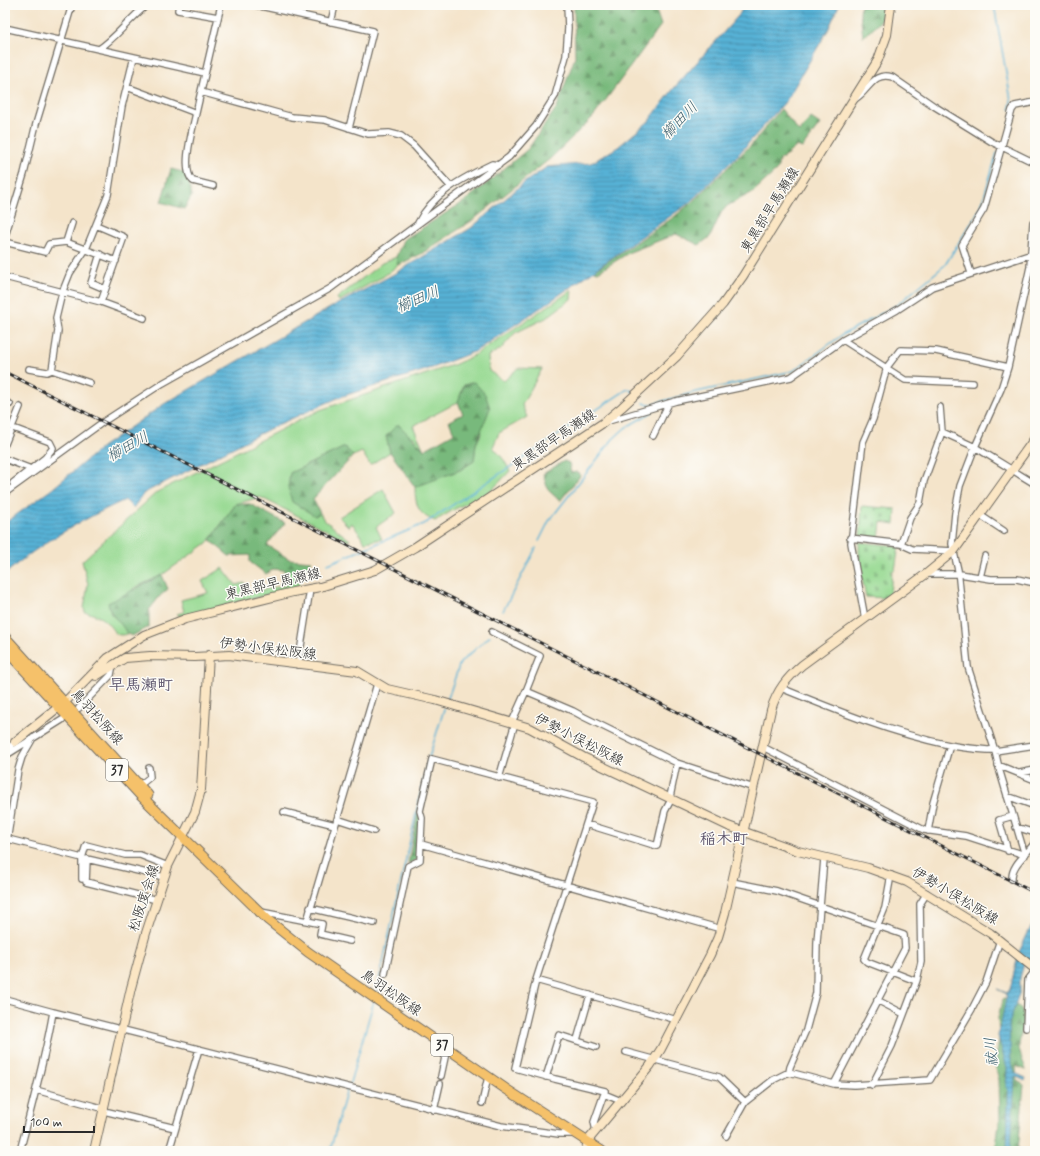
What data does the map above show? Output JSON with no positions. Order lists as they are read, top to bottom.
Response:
{
  "streets": {
    "main road": [
      "東黒部早馬瀬線",
      "伊勢小俣松阪線",
      "鳥羽松阪線",
      "37",
      "松阪度会線"
    ]
  },
  "crossings": [
    ["東黒部早馬瀬線", "伊勢小俣松阪線"],
    ["東黒部早馬瀬線", "鳥羽松阪線"],
    ["伊勢小俣松阪線", "松阪度会線"],
    ["鳥羽松阪線", "松阪度会線"]
  ],
  "districts": ["早馬瀬町", "稲木町"],
  "water": ["櫛田川", "祓川"],
  "scale_bar": "100 m"
}
